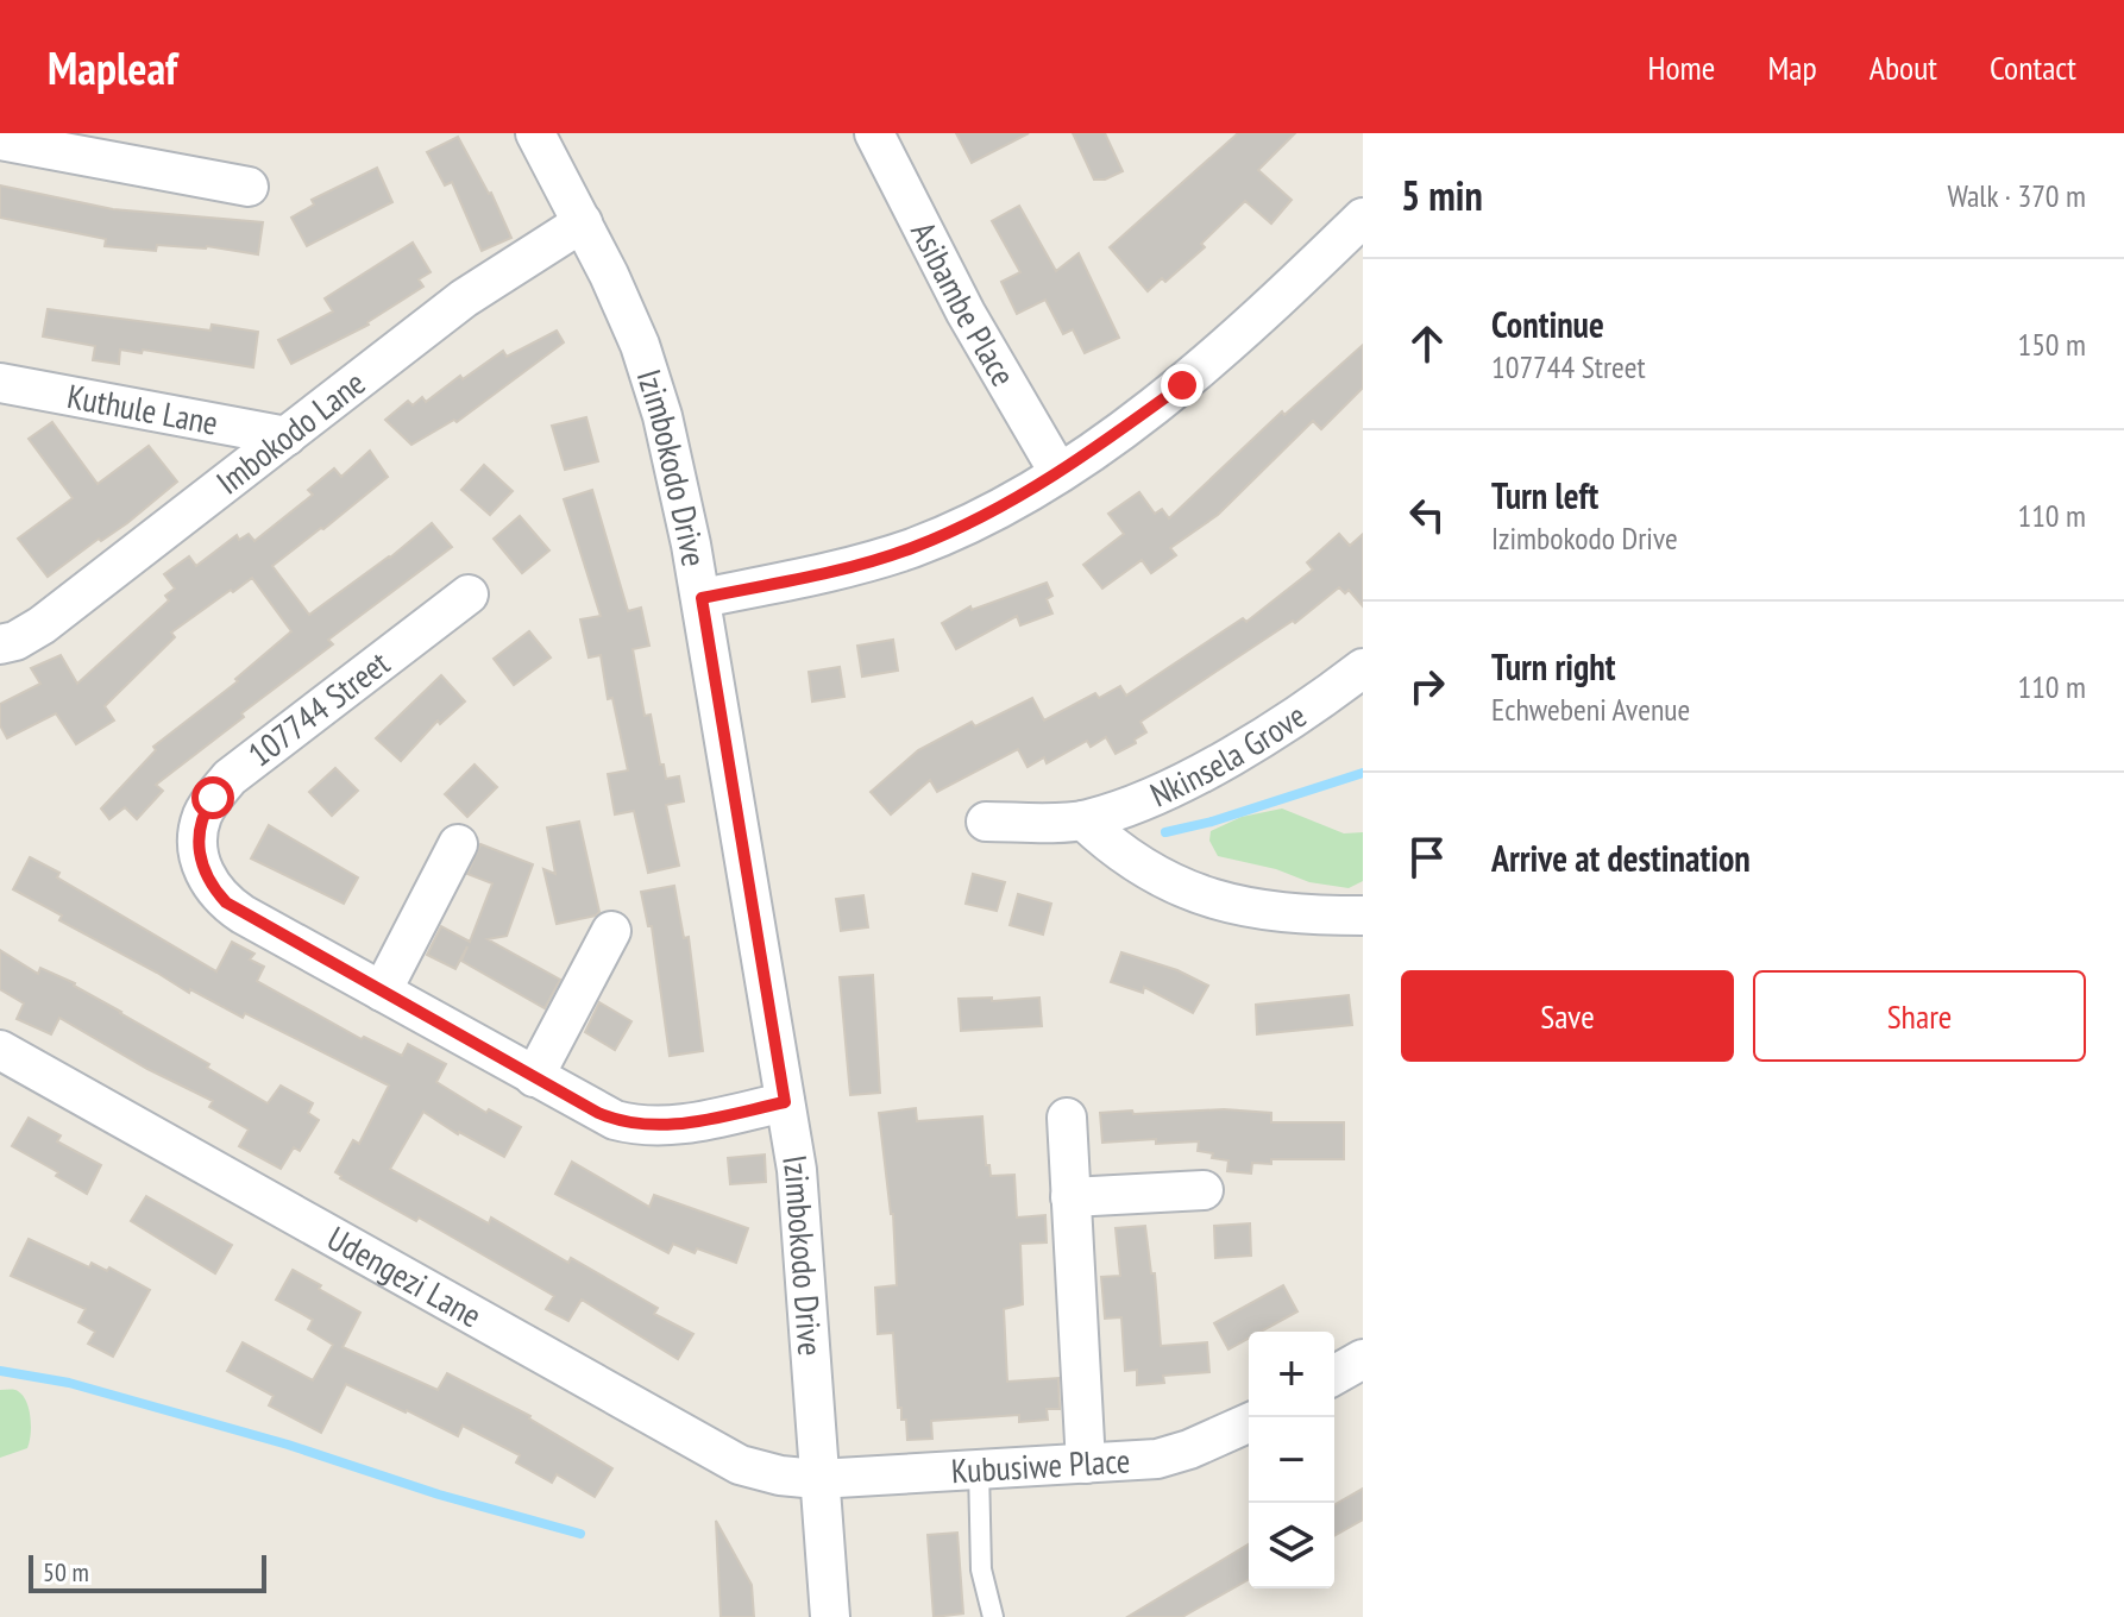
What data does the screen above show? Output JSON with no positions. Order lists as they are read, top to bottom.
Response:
{
  "streets": {
    "street": [
      "Asibambe Place",
      "Kuthule Lane",
      "Imbokodo Lane",
      "Izimbokodo Drive",
      "107744 Street",
      "Nkinsela Grove",
      "Udengezi Lane",
      "Kubusiwe Place"
    ]
  },
  "crossings": [
    ["Kuthule Lane", "Imbokodo Lane"],
    ["Imbokodo Lane", "Izimbokodo Drive"],
    ["Izimbokodo Drive", "107744 Street"],
    ["Izimbokodo Drive", "Udengezi Lane"],
    ["Izimbokodo Drive", "Kubusiwe Place"],
    ["Udengezi Lane", "Kubusiwe Place"]
  ],
  "scale_bar": "50 m",
  "page": {
    "header": "Mapleaf",
    "nav": [
      "Home",
      "Map",
      "About",
      "Contact"
    ],
    "heading": ["5 min", "Walk · 370 m"],
    "list": [
      ["Continue", "107744 Street", "150 m"],
      ["Turn left", "Izimbokodo Drive", "110 m"],
      ["Turn right", "Echwebeni Avenue", "110 m"],
      "Arrive at destination"
    ],
    "buttons": ["Save", "Share"],
    "map_buttons": ["+", "−"],
    "scale": "50 m"
  }
}
